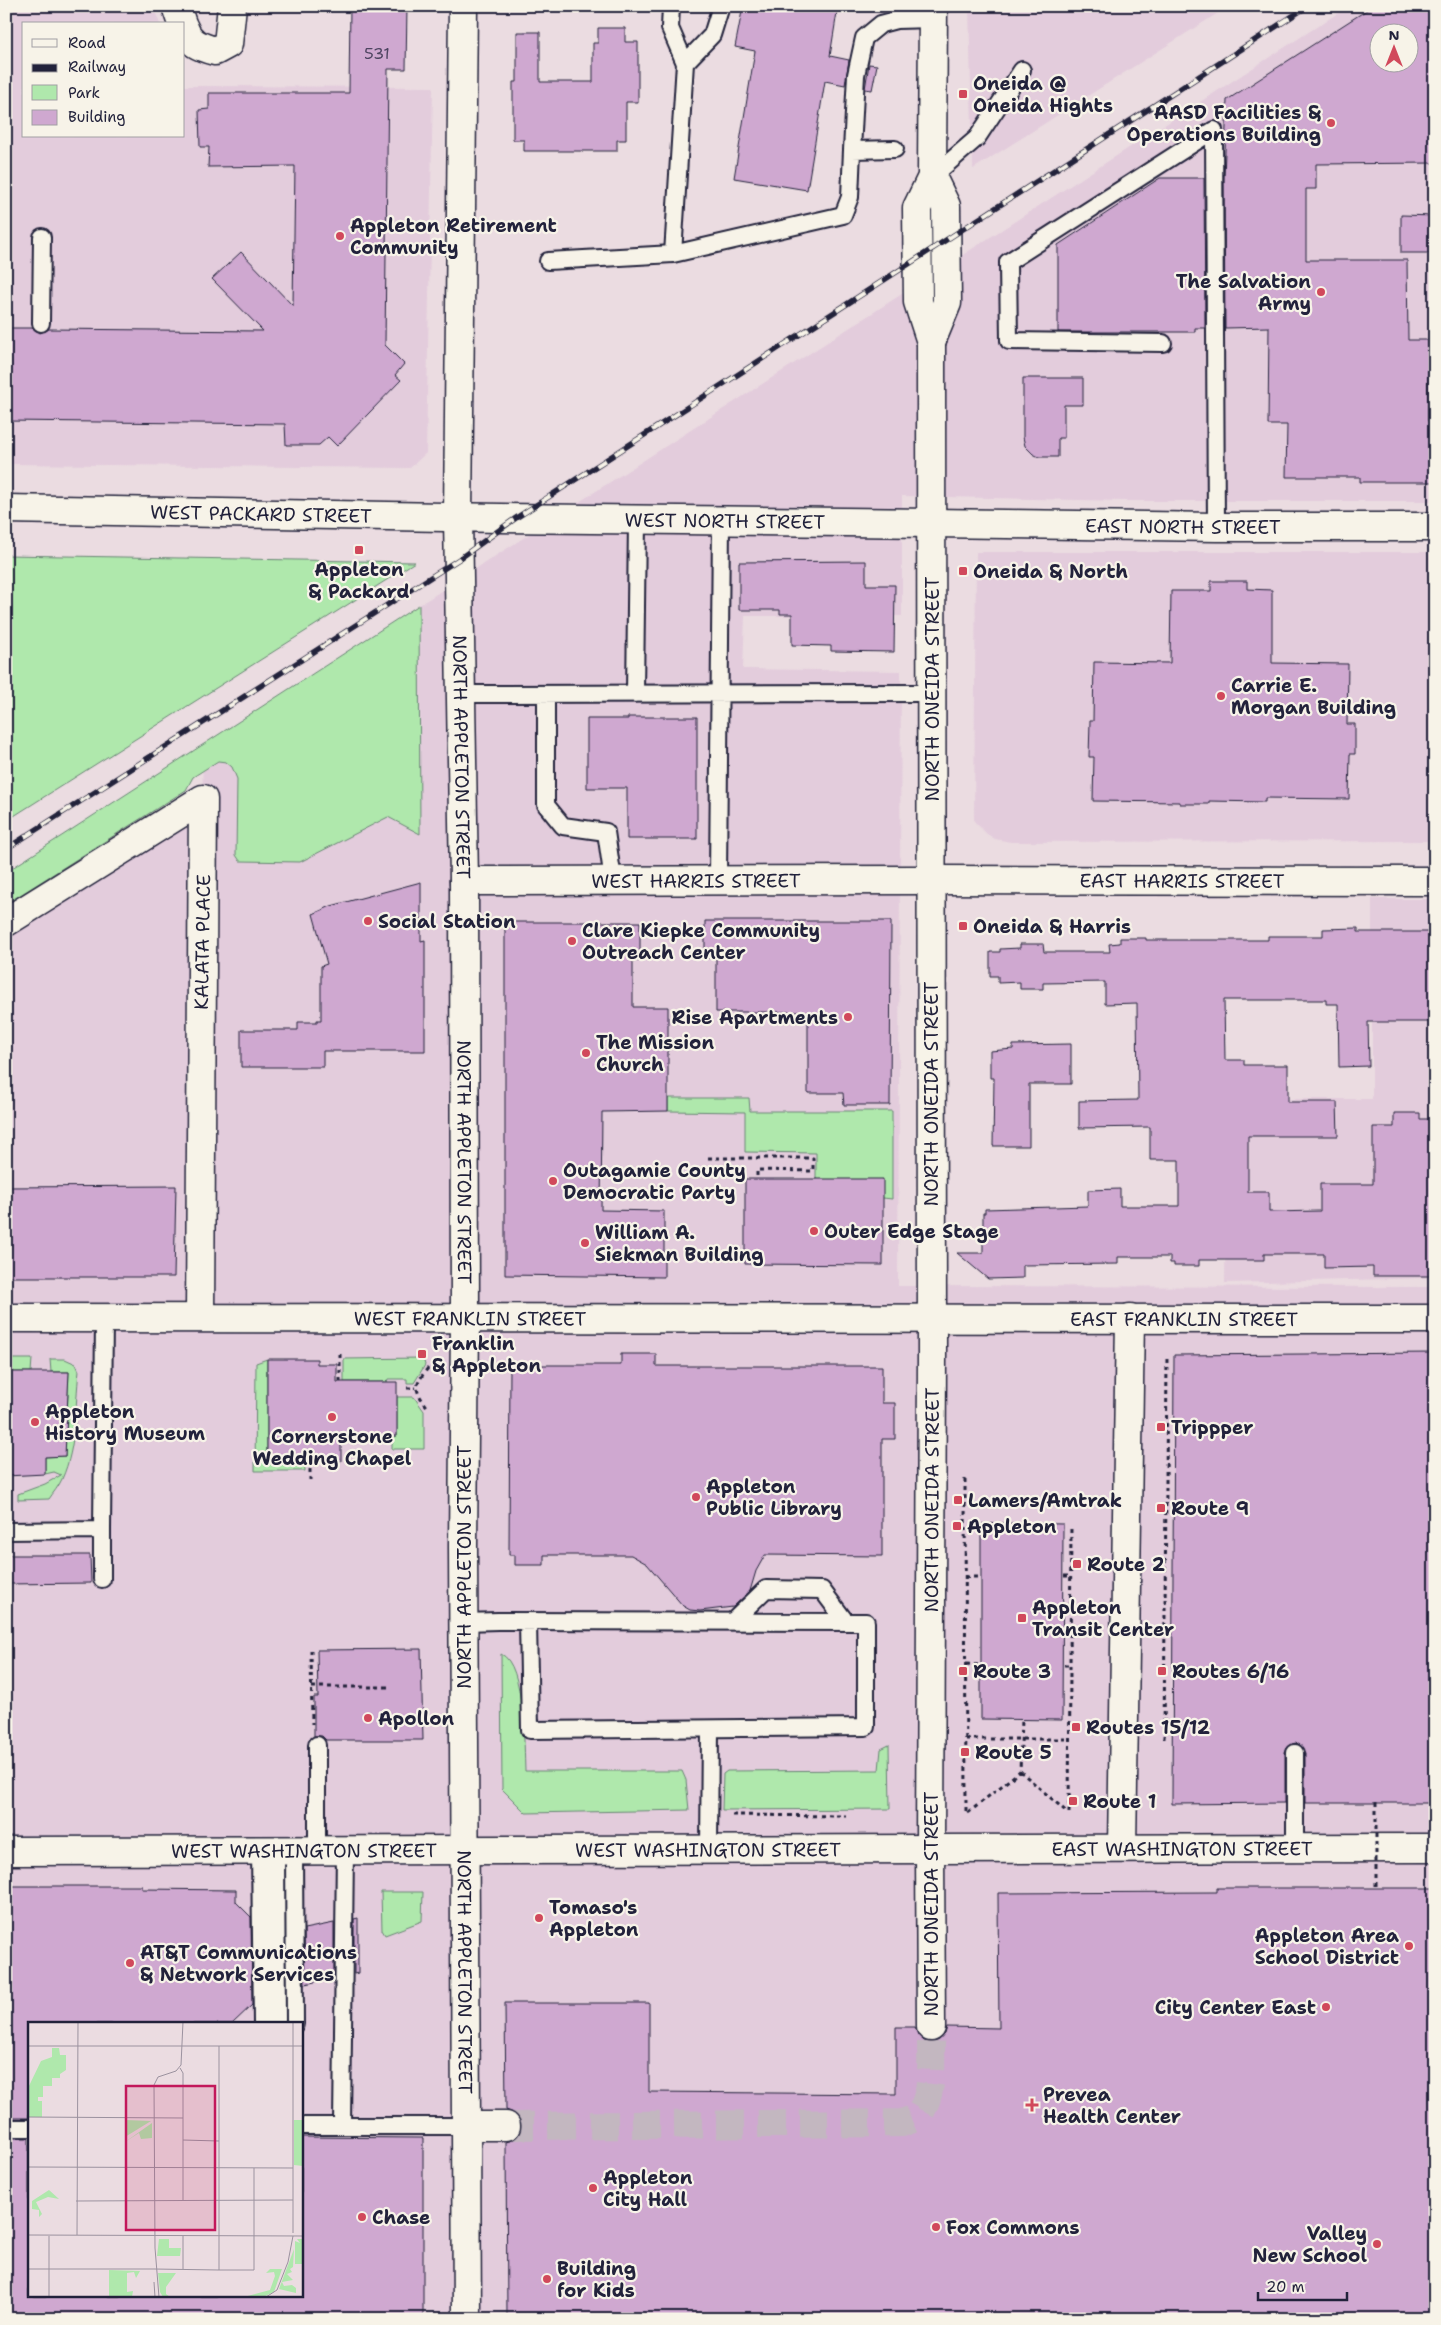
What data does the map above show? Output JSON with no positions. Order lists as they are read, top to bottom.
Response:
{
  "streets": {
    "street": [
      "WEST PACKARD STREET",
      "WEST NORTH STREET",
      "EAST NORTH STREET",
      "NORTH ONEIDA STREET",
      "NORTH APPLETON STREET",
      "WEST HARRIS STREET",
      "EAST HARRIS STREET",
      "KALATA PLACE",
      "WEST FRANKLIN STREET",
      "EAST FRANKLIN STREET",
      "WEST WASHINGTON STREET",
      "EAST WASHINGTON STREET"
    ]
  },
  "crossings": [
    ["WEST PACKARD STREET", "WEST NORTH STREET"],
    ["WEST PACKARD STREET", "NORTH APPLETON STREET"],
    ["WEST NORTH STREET", "EAST NORTH STREET"],
    ["WEST NORTH STREET", "NORTH ONEIDA STREET"],
    ["EAST NORTH STREET", "NORTH ONEIDA STREET"],
    ["NORTH ONEIDA STREET", "WEST HARRIS STREET"],
    ["NORTH ONEIDA STREET", "EAST HARRIS STREET"],
    ["NORTH ONEIDA STREET", "WEST FRANKLIN STREET"],
    ["NORTH ONEIDA STREET", "EAST FRANKLIN STREET"],
    ["NORTH ONEIDA STREET", "WEST WASHINGTON STREET"],
    ["NORTH ONEIDA STREET", "EAST WASHINGTON STREET"],
    ["NORTH APPLETON STREET", "WEST HARRIS STREET"],
    ["NORTH APPLETON STREET", "WEST FRANKLIN STREET"],
    ["NORTH APPLETON STREET", "WEST WASHINGTON STREET"],
    ["WEST HARRIS STREET", "EAST HARRIS STREET"],
    ["KALATA PLACE", "WEST FRANKLIN STREET"],
    ["WEST FRANKLIN STREET", "EAST FRANKLIN STREET"],
    ["WEST WASHINGTON STREET", "EAST WASHINGTON STREET"]
  ],
  "places": {
    "transit": [
      "Oneida @ Oneida Hights",
      "Appleton & Packard",
      "Oneida & North",
      "Oneida & Harris",
      "Franklin & Appleton",
      "Trippper",
      "Lamers/Amtrak",
      "Route 9",
      "Appleton",
      "Route 2",
      "Appleton Transit Center",
      "Route 3",
      "Routes 6/16",
      "Routes 15/12",
      "Route 5",
      "Route 1"
    ],
    "other": [
      "AASD Facilities & Operations Building",
      "Appleton Retirement Community",
      "The Salvation Army",
      "Carrie E. Morgan Building",
      "Social Station",
      "Clare Kiepke Community Outreach Center",
      "Rise Apartments",
      "The Mission Church",
      "Outagamie County Democratic Party",
      "Outer Edge Stage",
      "William A. Siekman Building",
      "Cornerstone Wedding Chapel",
      "Appleton History Museum",
      "Appleton Public Library",
      "Apollon",
      "Tomaso's Appleton",
      "Appleton Area School District",
      "AT&T Communications & Network Services",
      "City Center East",
      "Appleton City Hall",
      "Chase",
      "Fox Commons",
      "Valley New School",
      "Building for Kids"
    ],
    "health": ["Prevea Health Center"]
  },
  "house_numbers": ["531"],
  "legend": [
    "Road",
    "Railway",
    "Park",
    "Building"
  ],
  "scale_bar": "20 m",
  "north": "top"
}
